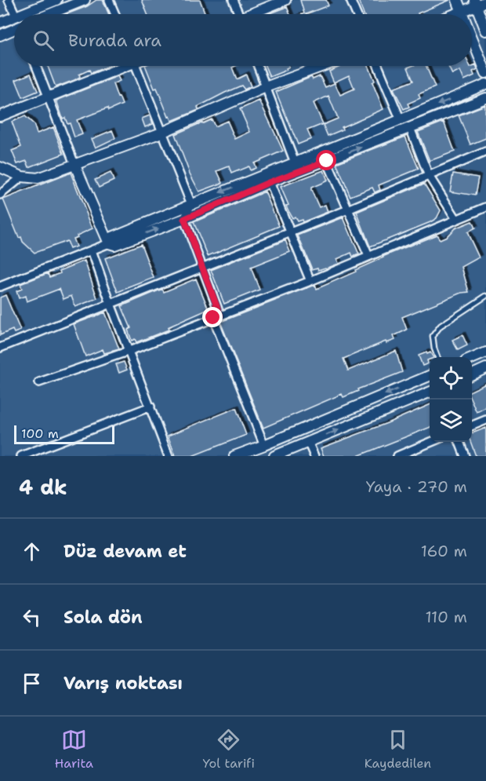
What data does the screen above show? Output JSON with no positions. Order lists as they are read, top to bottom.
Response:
{
  "scale_bar": "100 m",
  "page": {
    "search": "Burada ara",
    "scale": "100 m",
    "heading": ["4 dk", "Yaya · 270 m"],
    "list": [
      ["Düz devam et", "160 m"],
      ["Sola dön", "110 m"],
      "Varış noktası"
    ],
    "nav": ["Harita", "Yol tarifi", "Kaydedilen"]
  }
}
